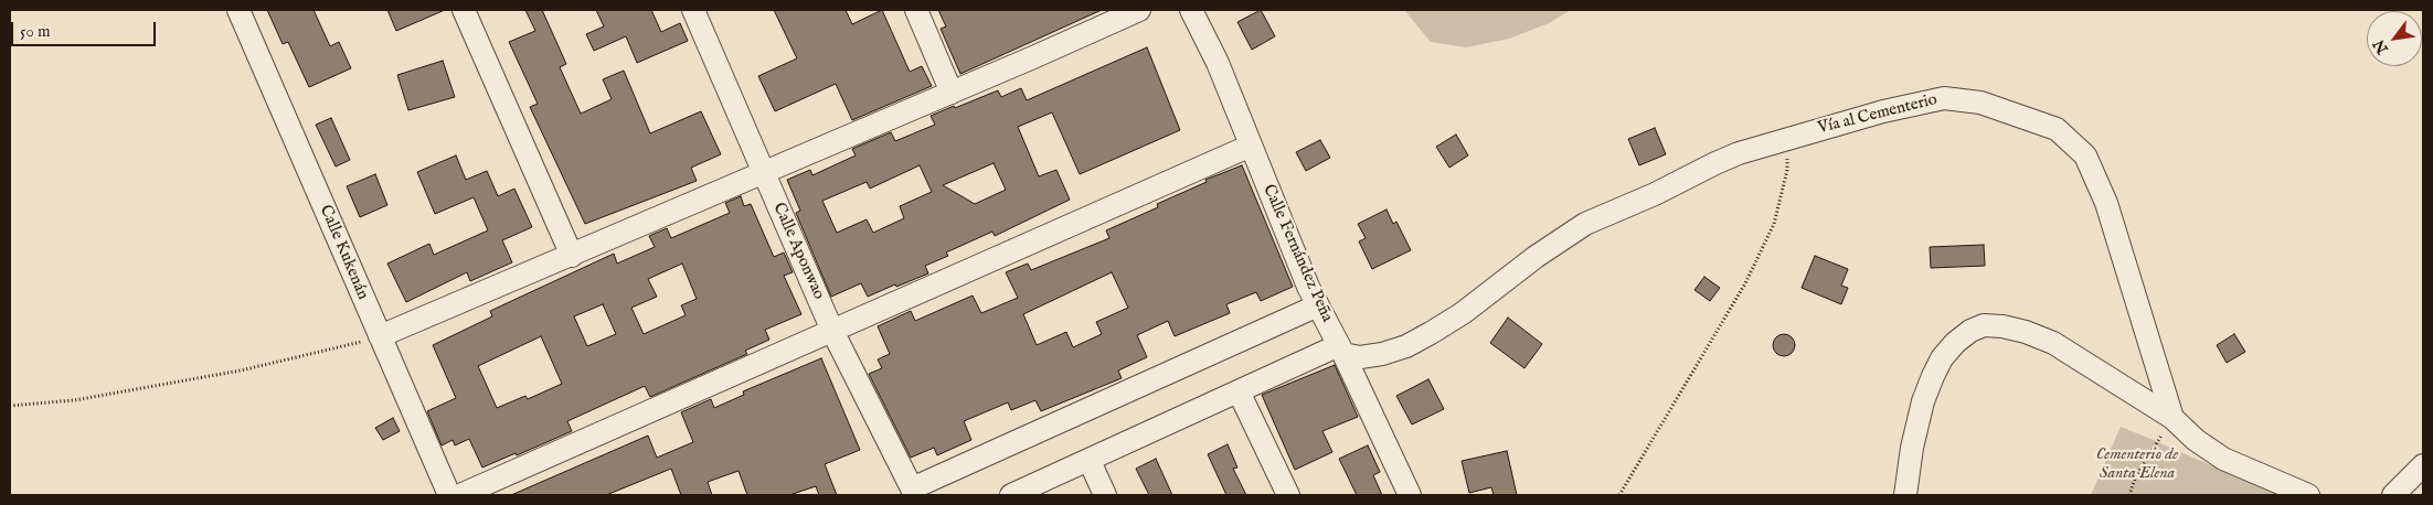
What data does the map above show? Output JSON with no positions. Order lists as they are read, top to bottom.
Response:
{
  "streets": {
    "street": [
      "Vía al Cementerio",
      "Calle Aponwao",
      "Calle Kukenán",
      "Calle Fernández Peña"
    ]
  },
  "crossings": [
    ["Vía al Cementerio", "Calle Fernández Peña"],
    ["Calle Aponwao", "Calle Fernández Peña"]
  ],
  "parks": ["Cementerio de Santa Elena"],
  "scale_bar": "50 m",
  "north": "bottom left"
}
